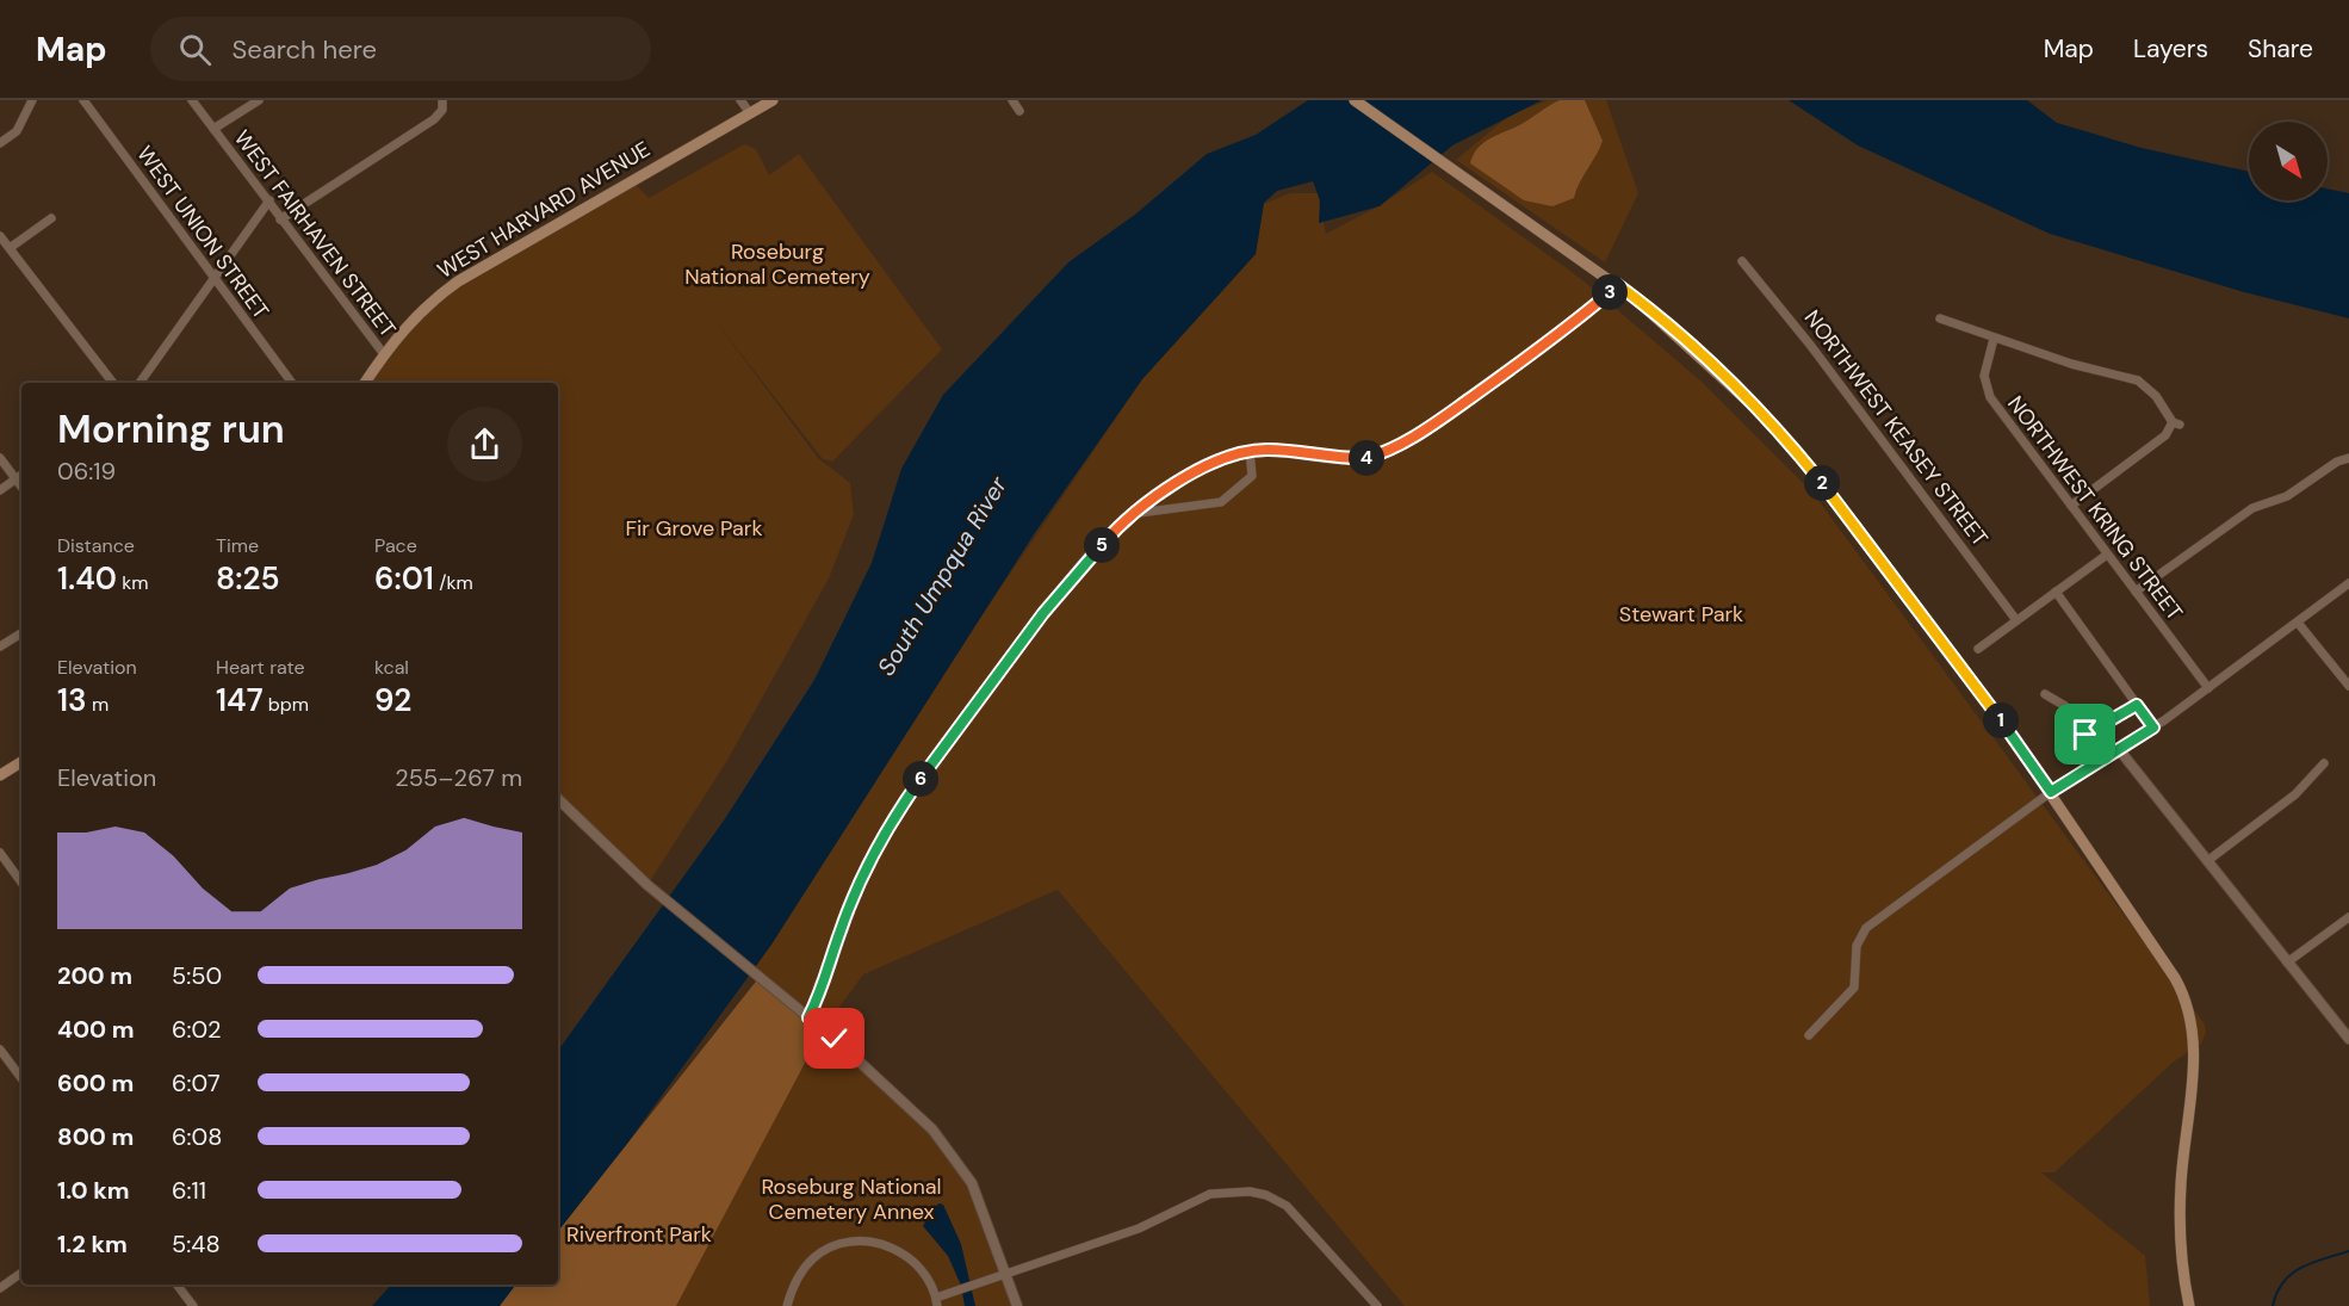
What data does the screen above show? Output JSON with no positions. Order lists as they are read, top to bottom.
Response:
{
  "streets": {
    "main road": ["WEST HARVARD AVENUE"],
    "street": [
      "WEST UNION STREET",
      "WEST FAIRHAVEN STREET",
      "NORTHWEST KEASEY STREET",
      "NORTHWEST KRING STREET"
    ]
  },
  "crossings": [
    ["WEST HARVARD AVENUE", "WEST FAIRHAVEN STREET"]
  ],
  "water": ["South Umpqua River"],
  "parks": [
    "Roseburg National Cemetery",
    "Fir Grove Park",
    "Stewart Park",
    "Roseburg National Cemetery Annex",
    "Riverfront Park"
  ],
  "north": "bottom right",
  "page": {
    "header": "Map",
    "search": "Search here",
    "nav": ["Map", "Layers", "Share"],
    "pins": [
      "3",
      "4",
      "2",
      "5",
      "1",
      "6"
    ],
    "heading": ["Morning run", "06:19"],
    "stats": [
      ["Distance", "1.40 km"],
      ["Time", "8:25"],
      ["Pace", "6:01 /km"],
      ["Elevation", "13 m"],
      ["Heart rate", "147 bpm"],
      ["kcal", "92"]
    ],
    "chart": ["Elevation", "255–267 m"],
    "list": [
      {
        "name": "200 m",
        "note": "5:50"
      },
      {
        "name": "400 m",
        "note": "6:02"
      },
      {
        "name": "600 m",
        "note": "6:07"
      },
      {
        "name": "800 m",
        "note": "6:08"
      },
      {
        "name": "1.0 km",
        "note": "6:11"
      },
      {
        "name": "1.2 km",
        "note": "5:48"
      }
    ]
  }
}
